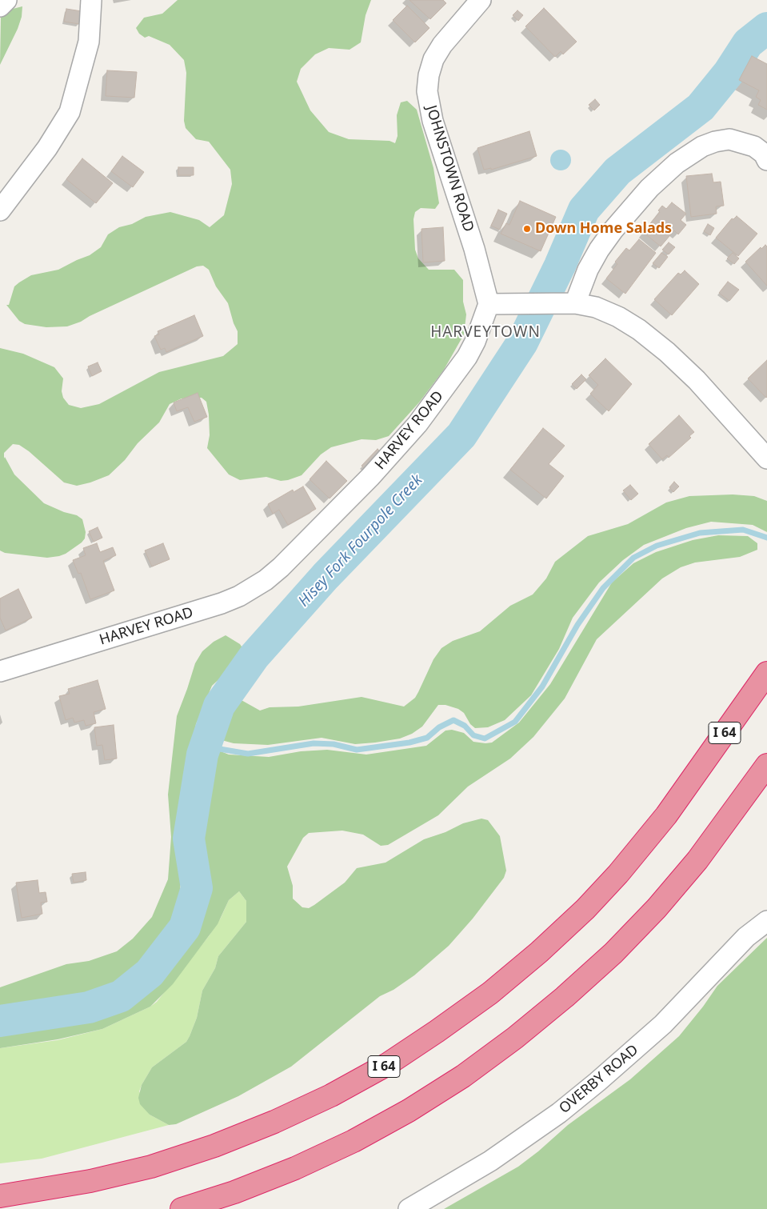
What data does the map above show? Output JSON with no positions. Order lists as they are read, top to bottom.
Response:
{
  "streets": {
    "highway": ["I 64"],
    "street": ["JOHNSTOWN ROAD", "HARVEY ROAD", "OVERBY ROAD"]
  },
  "crossings": [
    ["JOHNSTOWN ROAD", "HARVEY ROAD"]
  ],
  "districts": ["HARVEYTOWN"],
  "water": ["Hisey Fork Fourpole Creek"],
  "places": ["Down Home Salads"]
}
